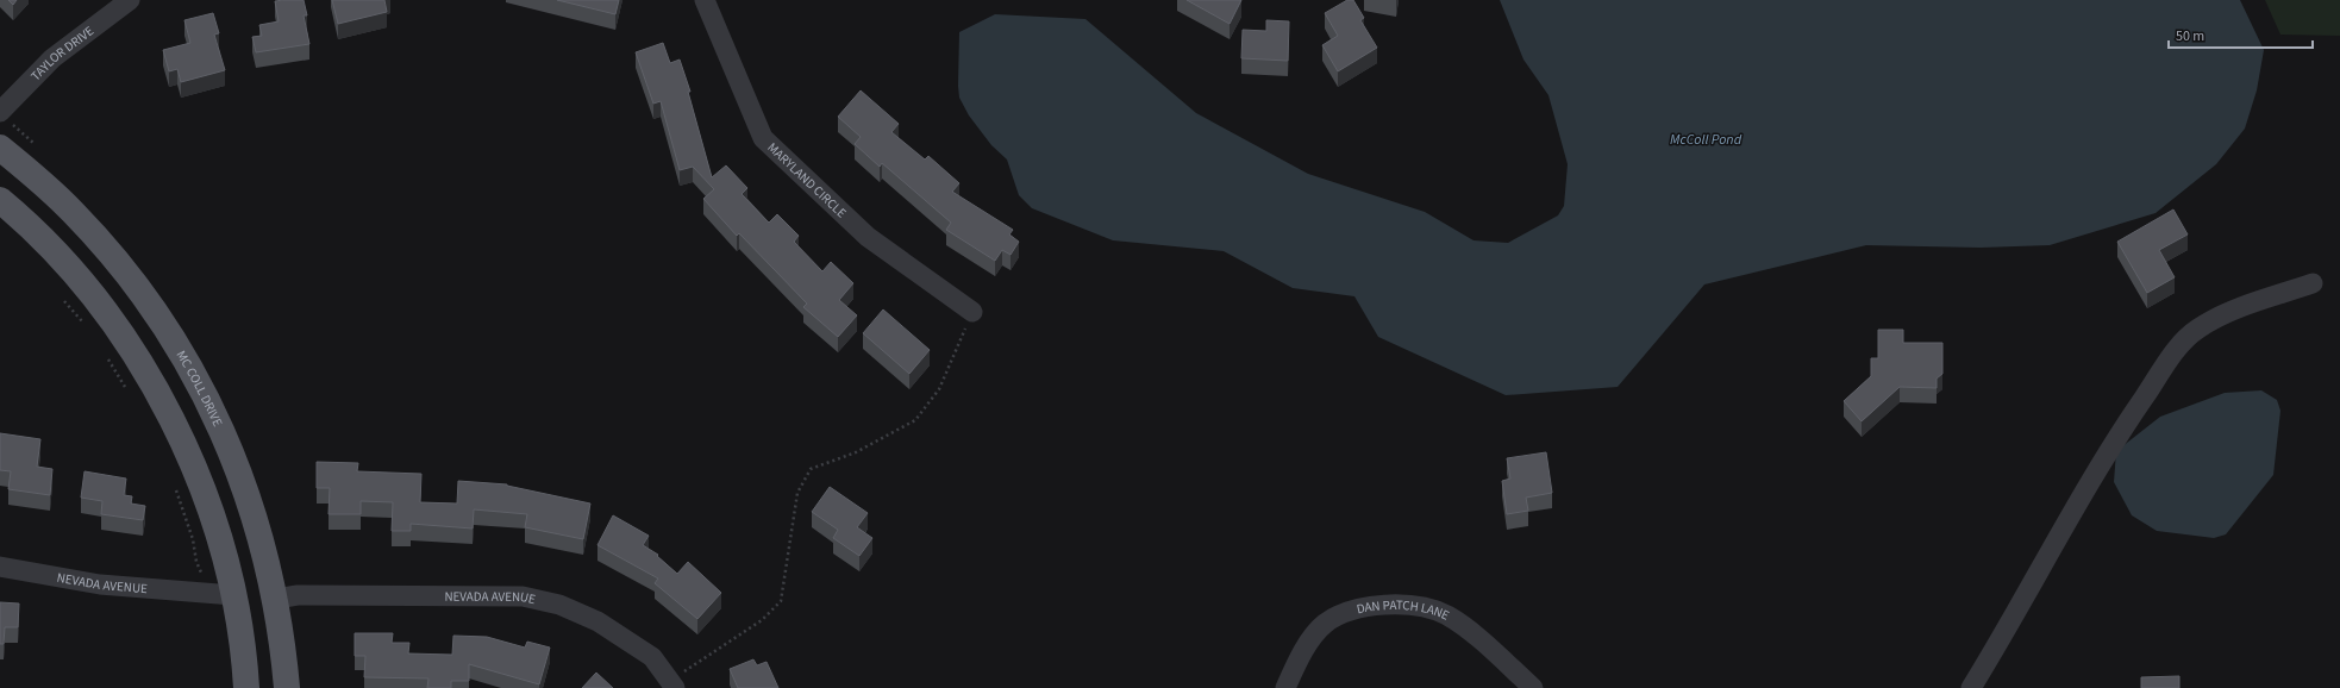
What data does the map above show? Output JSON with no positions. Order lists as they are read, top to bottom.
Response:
{
  "streets": {
    "main road": ["MC COLL DRIVE"],
    "street": [
      "TAYLOR DRIVE",
      "MARYLAND CIRCLE",
      "NEVADA AVENUE",
      "DAN PATCH LANE"
    ]
  },
  "crossings": [
    ["MC COLL DRIVE", "NEVADA AVENUE"]
  ],
  "water": ["McColl Pond"],
  "scale_bar": "50 m"
}
